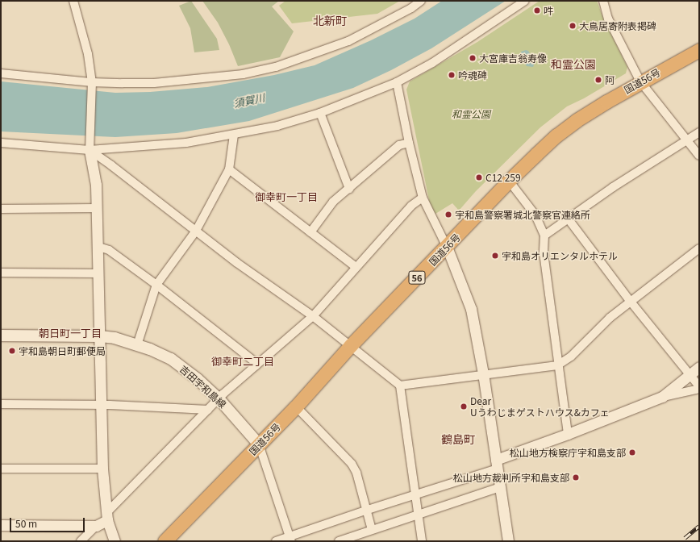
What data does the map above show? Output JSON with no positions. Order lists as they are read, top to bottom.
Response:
{
  "streets": {
    "highway": ["国道56号", "56"],
    "main road": ["吉田宇和島線"]
  },
  "crossings": [
    ["国道56号", "吉田宇和島線"]
  ],
  "districts": [
    "北新町",
    "和霊公園",
    "御幸町一丁目",
    "朝日町一丁目",
    "御幸町二丁目",
    "鶴島町"
  ],
  "water": ["須賀川"],
  "parks": ["和霊公園"],
  "places": [
    "吽",
    "大鳥居寄附表掲碑",
    "大宮庫吉翁寿像",
    "吟魂碑",
    "阿",
    "C12 259",
    "宇和島警察署城北警察官連絡所",
    "宇和島オリエンタルホテル",
    "宇和島朝日町郵便局",
    "Dear Uうわじまゲストハウス&カフェ",
    "松山地方検察庁宇和島支部",
    "松山地方裁判所宇和島支部"
  ],
  "scale_bar": "50 m"
}
